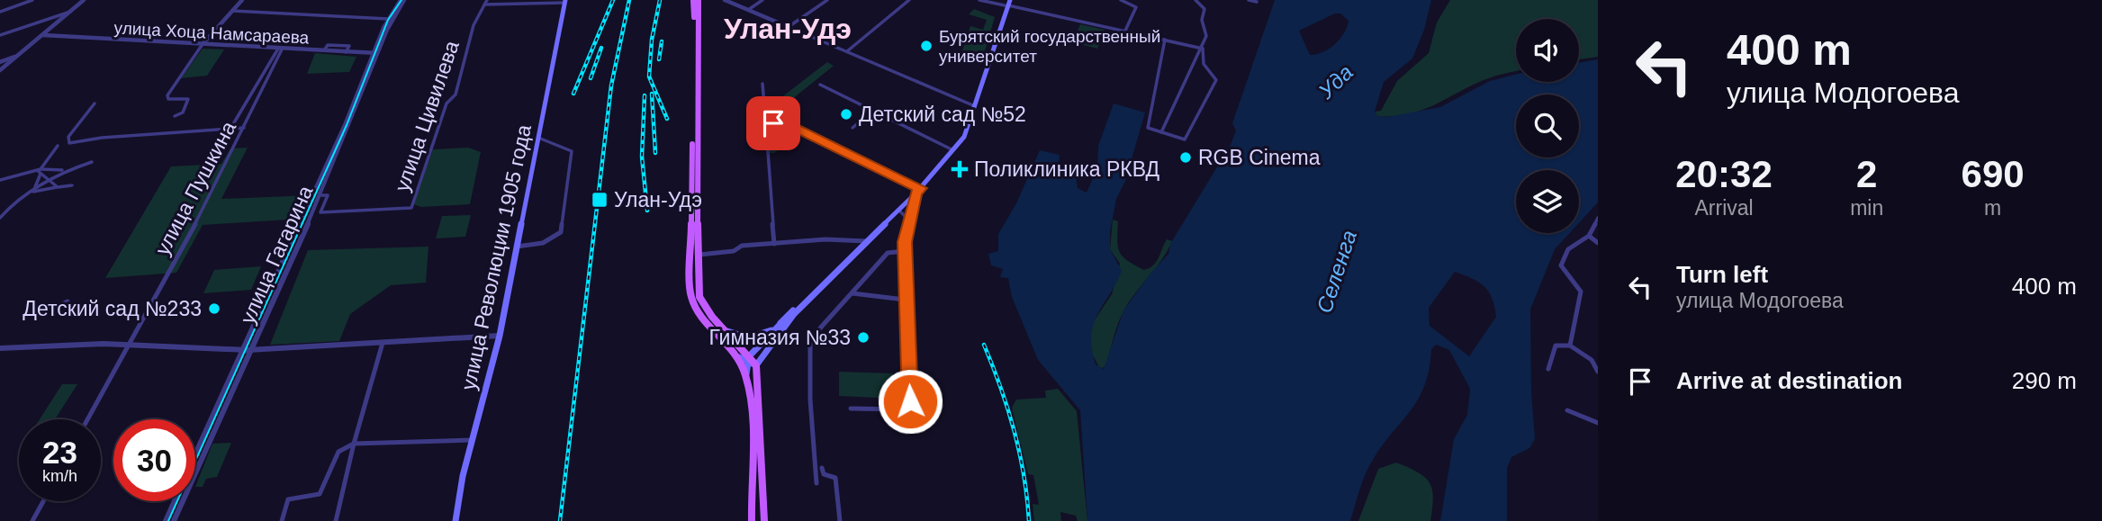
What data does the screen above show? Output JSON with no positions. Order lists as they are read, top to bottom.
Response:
{
  "streets": {
    "main road": ["улица Революции 1905 года"],
    "street": [
      "улица Хоца Намсараева",
      "улица Цивилева",
      "улица Пушкина",
      "улица Гагарина"
    ]
  },
  "crossings": [
    ["улица Хоца Намсараева", "улица Пушкина"],
    ["улица Хоца Намсараева", "улица Гагарина"],
    ["улица Цивилева", "улица Гагарина"]
  ],
  "districts": ["Улан-Удэ"],
  "water": ["Уда", "Селенга"],
  "places": {
    "other": [
      "Бурятский государственный университет",
      "Детский сад №52",
      "RGB Cinema",
      "Детский сад №233",
      "Гимназия №33"
    ],
    "health": ["Поликлиника РКВД"],
    "transit": ["Улан-Удэ"]
  },
  "page": {
    "turn": ["400 m", "улица Модогоева"],
    "eta": [
      "20:32",
      "Arrival",
      "2",
      "min",
      "690",
      "m"
    ],
    "list": [
      {
        "name": "Turn left",
        "note": "улица Модогоева",
        "value": "400 m"
      },
      {
        "name": "Arrive at destination",
        "value": "290 m"
      }
    ],
    "speed": "23 km/h",
    "limit": "30"
  }
}
